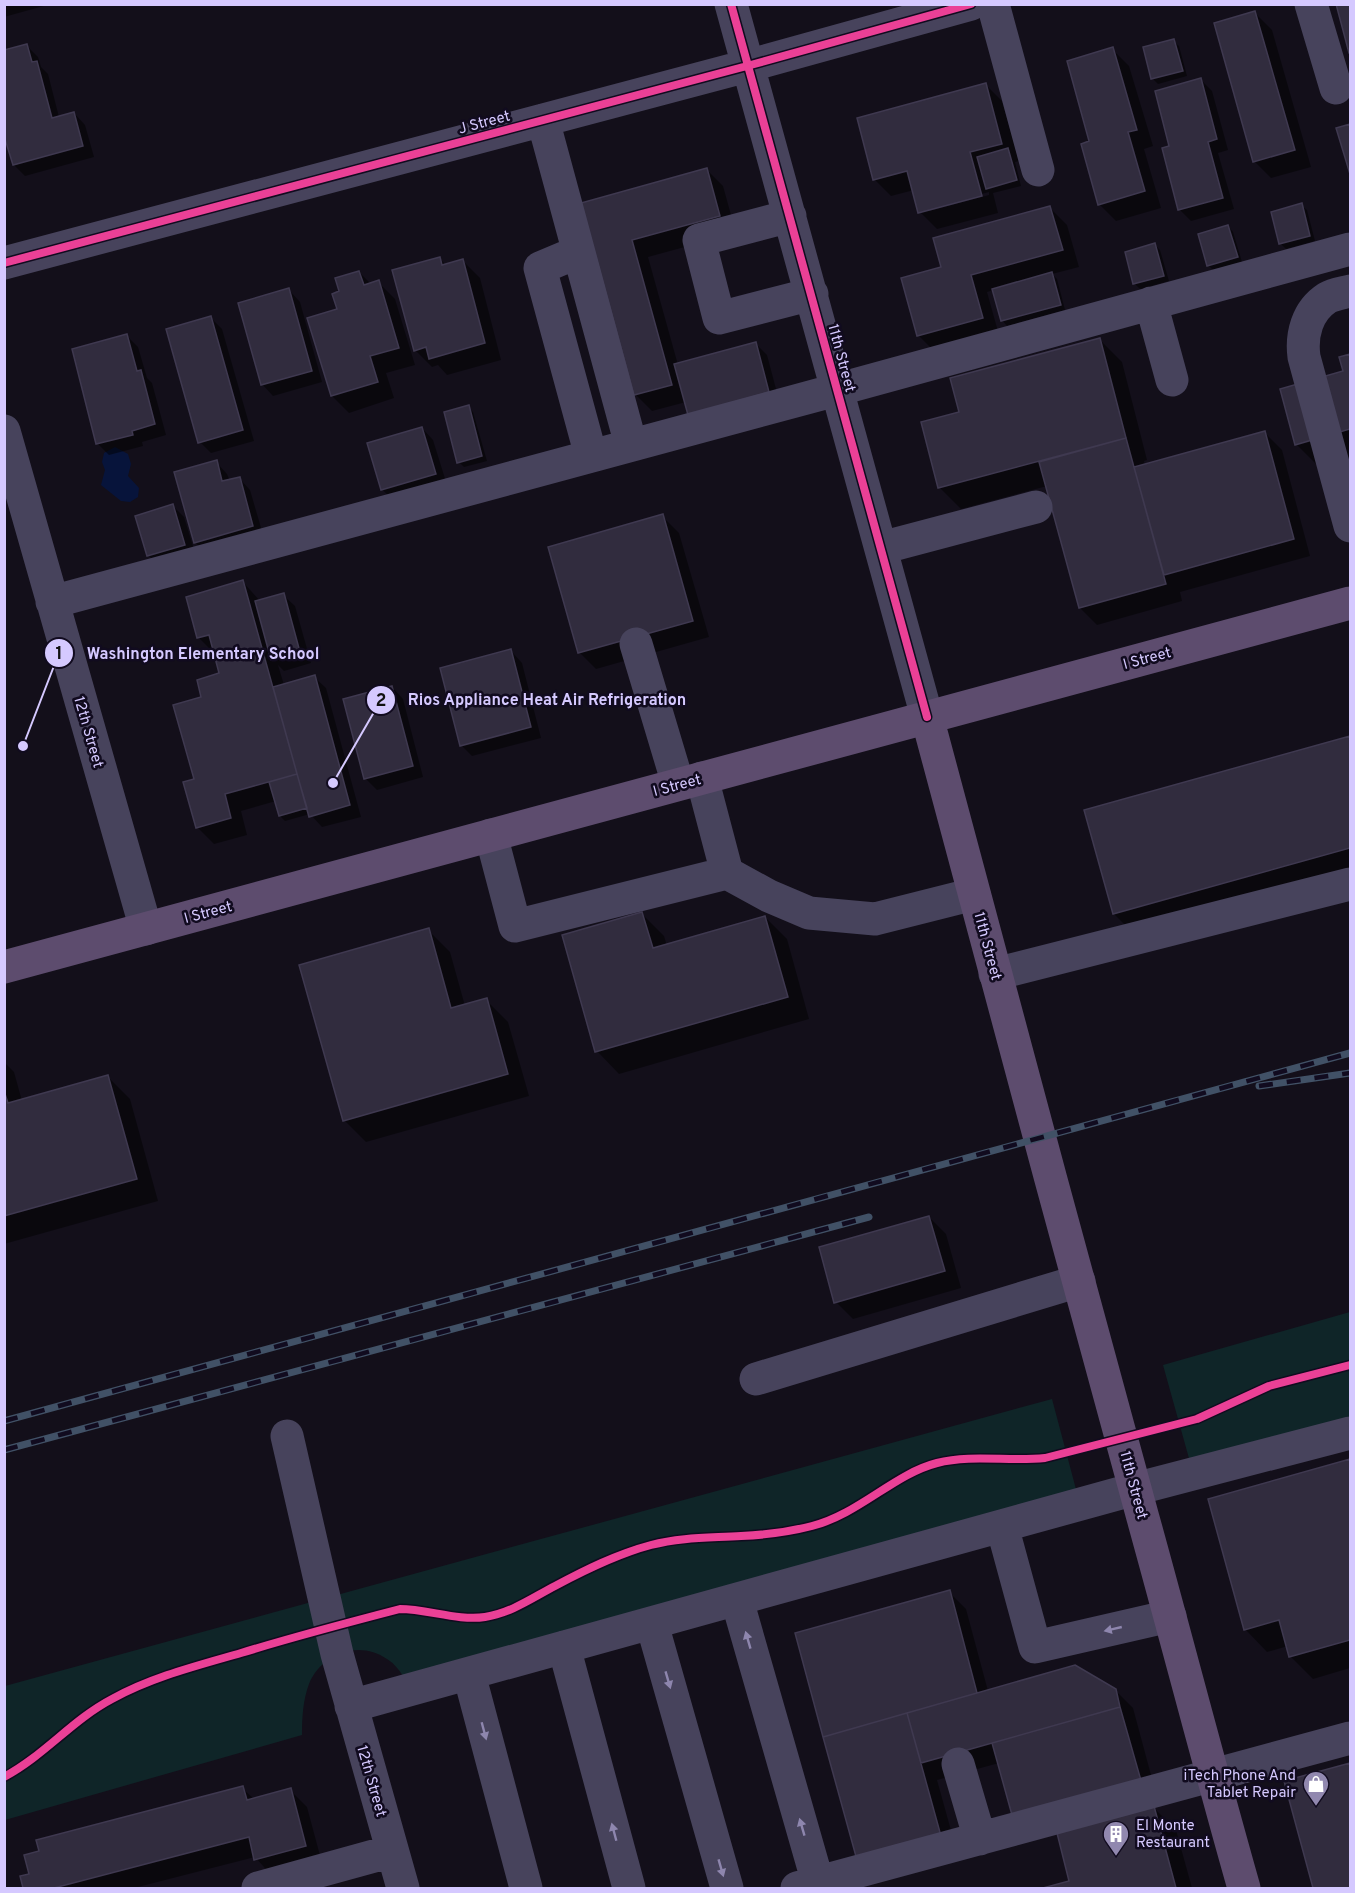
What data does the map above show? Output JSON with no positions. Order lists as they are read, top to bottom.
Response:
{
  "streets": {
    "main road": ["11th Street", "I Street"],
    "street": ["J Street", "12th Street"]
  },
  "crossings": [
    ["J Street", "11th Street"],
    ["11th Street", "I Street"],
    ["I Street", "12th Street"]
  ],
  "places": {
    "other": ["Washington Elementary School", "Rios Appliance Heat Air Refrigeration"],
    "shop": ["iTech Phone And Tablet Repair"],
    "building": ["El Monte Restaurant"]
  }
}
